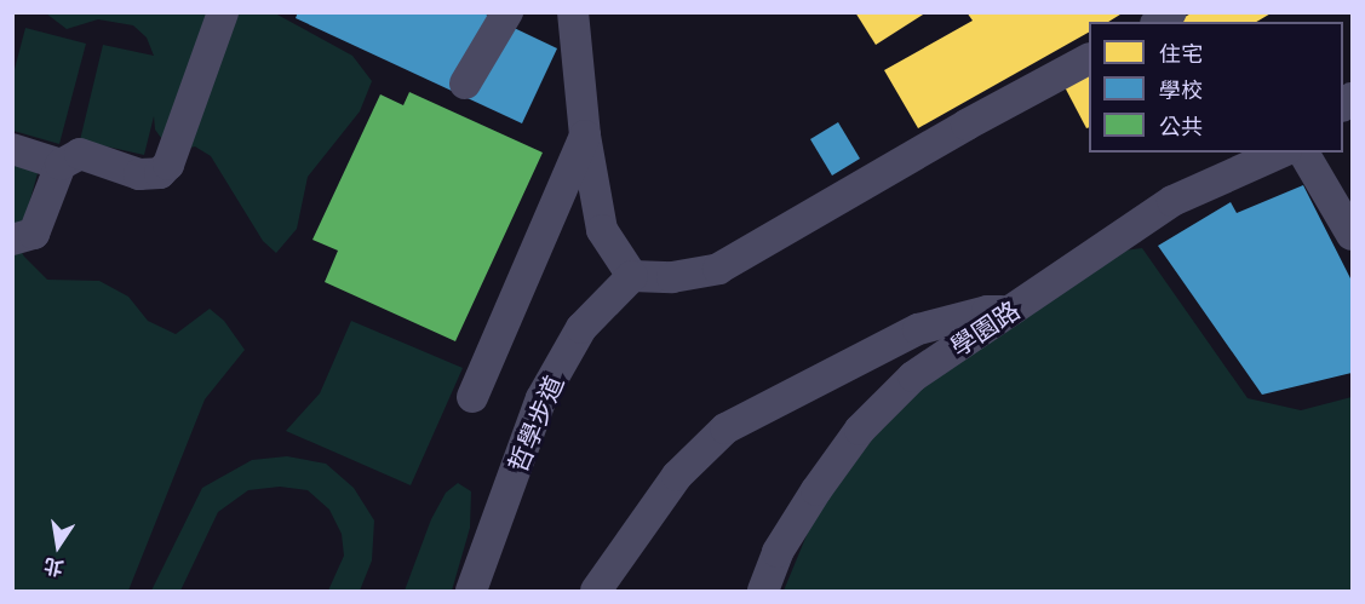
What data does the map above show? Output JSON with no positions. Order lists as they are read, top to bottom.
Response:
{
  "streets": {
    "street": ["學園路", "哲學步道"]
  },
  "legend": ["住宅", "學校", "公共"],
  "north": "bottom"
}
